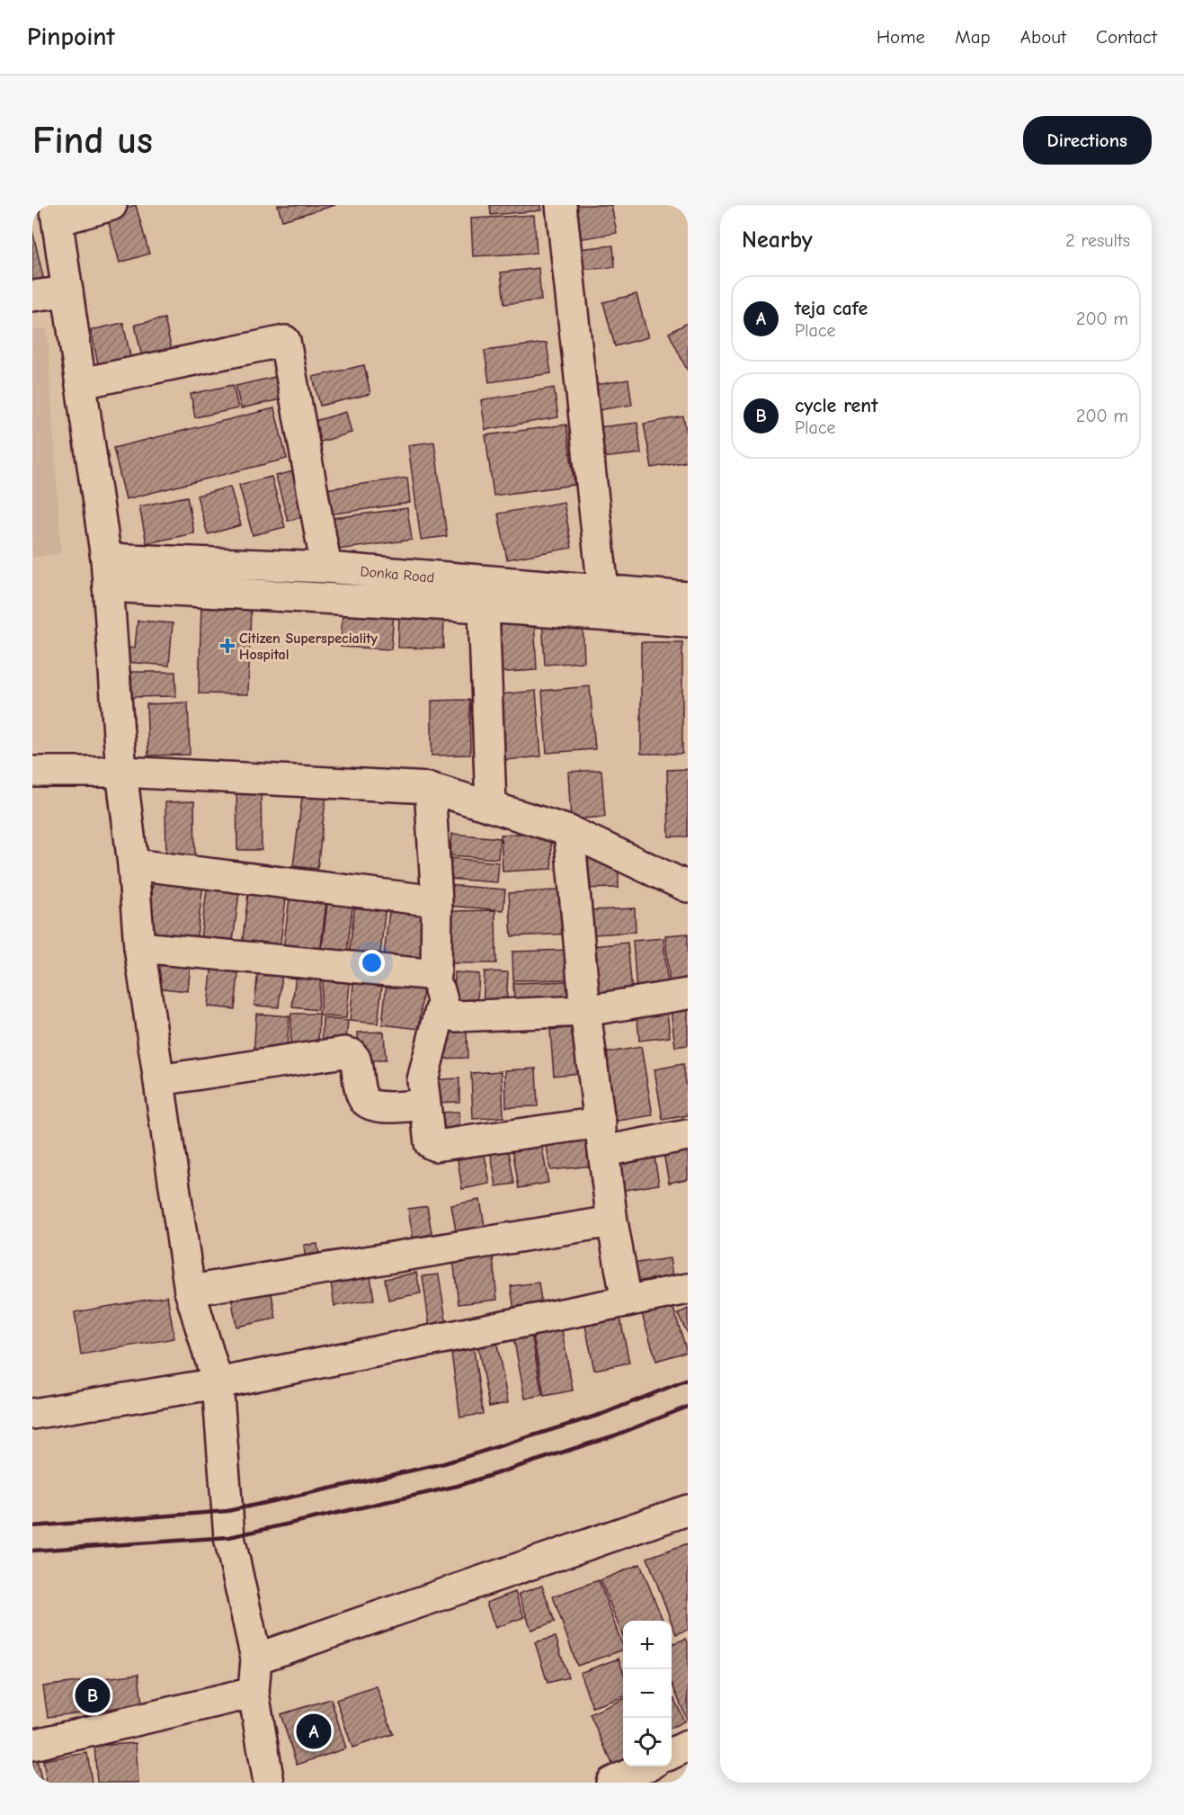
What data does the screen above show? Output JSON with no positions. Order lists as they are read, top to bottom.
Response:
{
  "streets": {
    "street": ["Donka Road"]
  },
  "places": {
    "health": ["Citizen Superspeciality Hospital"]
  },
  "page": {
    "header": "Pinpoint",
    "nav": [
      "Home",
      "Map",
      "About",
      "Contact"
    ],
    "buttons": "Directions",
    "title": "Find us",
    "heading": ["Nearby", "2 results"],
    "list": [
      {
        "mark": "A",
        "name": "teja cafe",
        "note": "Place",
        "value": "200 m"
      },
      {
        "mark": "B",
        "name": "cycle rent",
        "note": "Place",
        "value": "200 m"
      }
    ],
    "map_buttons": ["+", "−"],
    "pins": ["B", "A"]
  }
}
